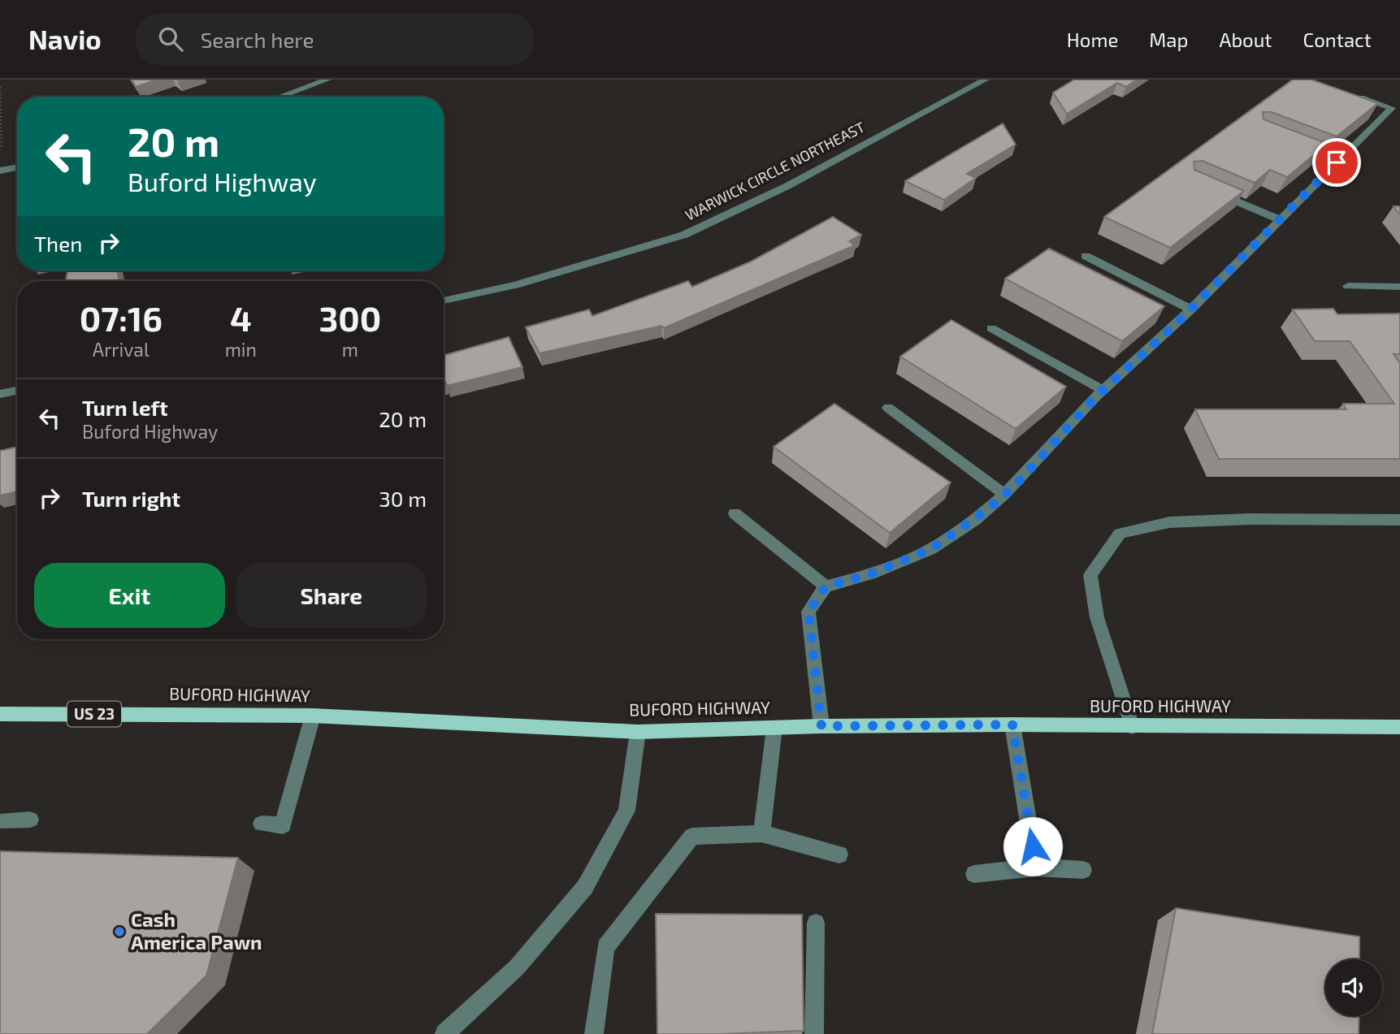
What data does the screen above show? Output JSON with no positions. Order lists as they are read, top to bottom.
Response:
{
  "streets": {
    "main road": ["BUFORD HIGHWAY", "US 23"],
    "street": ["WARWICK CIRCLE NORTHEAST"]
  },
  "places": ["Cash America Pawn"],
  "page": {
    "header": "Navio",
    "search": "Search here",
    "nav": [
      "Home",
      "Map",
      "About",
      "Contact"
    ],
    "turn": ["20 m", "Buford Highway"],
    "then": "Then",
    "eta": [
      "07:16",
      "Arrival",
      "4",
      "min",
      "300",
      "m"
    ],
    "list": [
      {
        "name": "Turn left",
        "note": "Buford Highway",
        "value": "20 m"
      },
      {
        "name": "Turn right",
        "value": "30 m"
      }
    ],
    "buttons": ["Exit", "Share"]
  }
}
